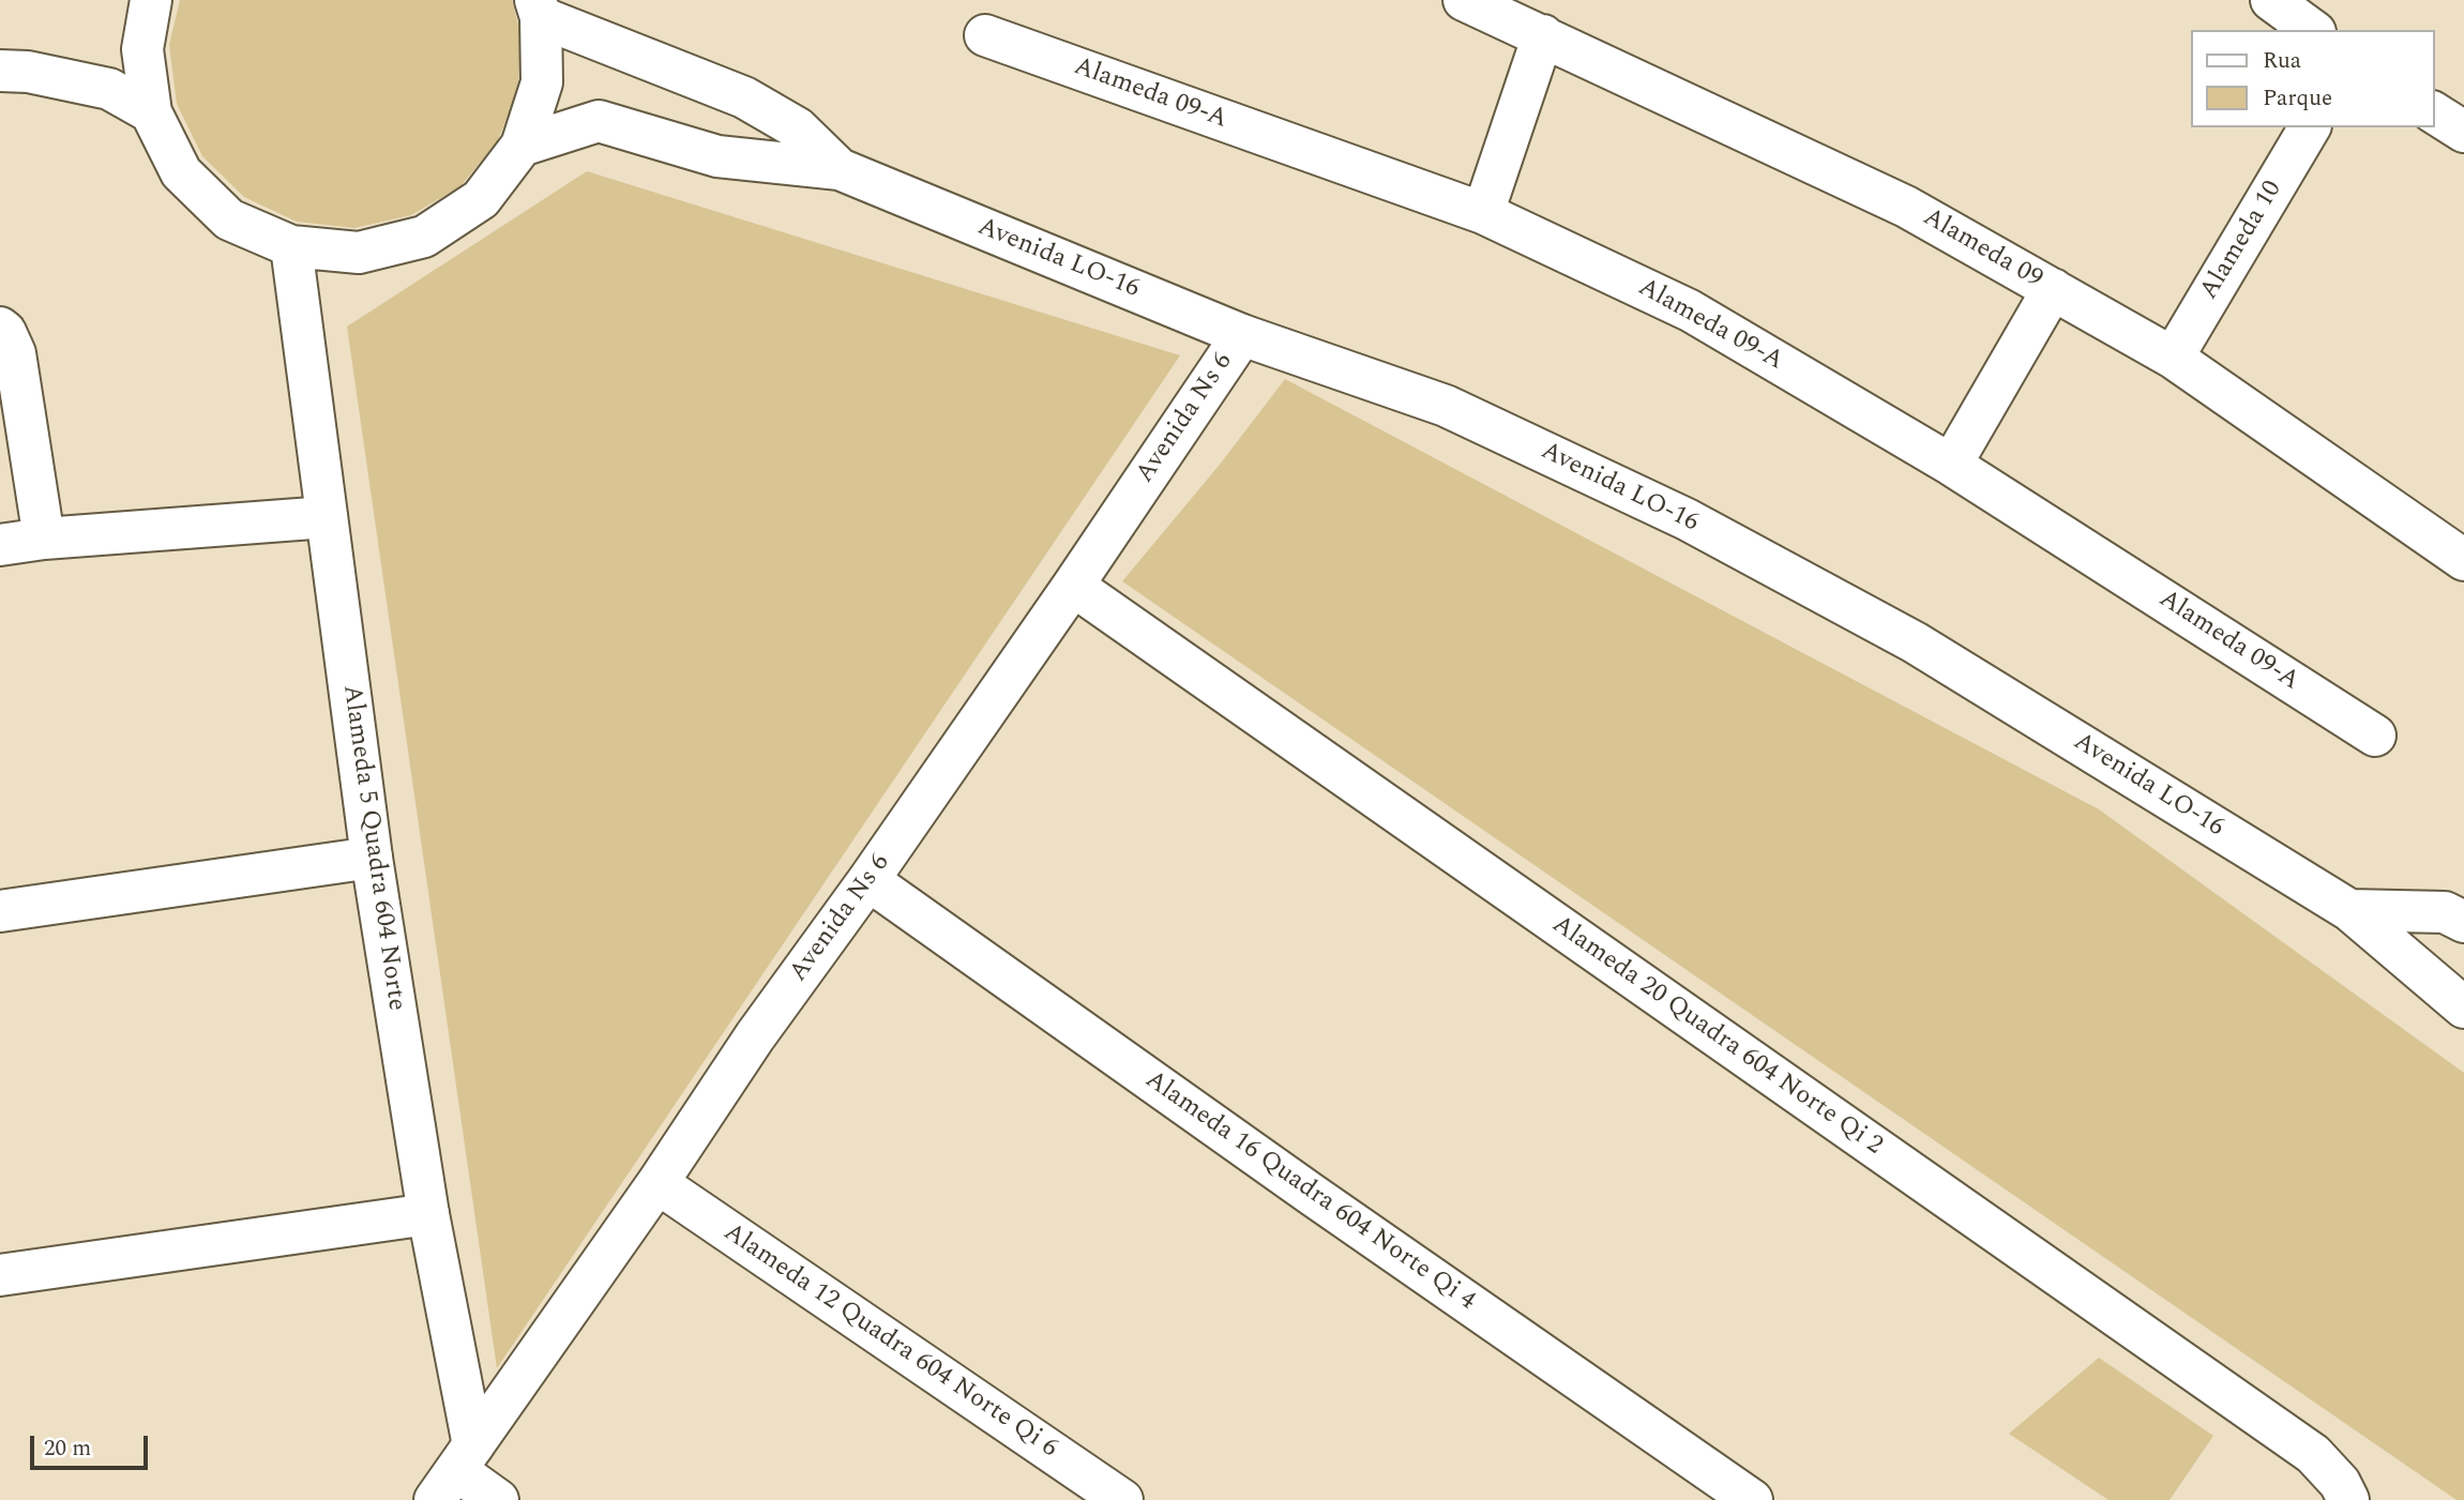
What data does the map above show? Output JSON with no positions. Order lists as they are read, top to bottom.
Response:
{
  "streets": {
    "street": [
      "Alameda 09-A",
      "Alameda 10",
      "Alameda 09",
      "Avenida LO-16",
      "Avenida Ns 6",
      "Alameda 5 Quadra 604 Norte",
      "Alameda 20 Quadra 604 Norte Qi 2",
      "Alameda 16 Quadra 604 Norte Qi 4",
      "Alameda 12 Quadra 604 Norte Qi 6"
    ]
  },
  "crossings": [
    ["Alameda 10", "Alameda 09"],
    ["Avenida LO-16", "Avenida Ns 6"],
    ["Avenida LO-16", "Alameda 5 Quadra 604 Norte"],
    ["Avenida Ns 6", "Alameda 5 Quadra 604 Norte"],
    ["Avenida Ns 6", "Alameda 20 Quadra 604 Norte Qi 2"],
    ["Avenida Ns 6", "Alameda 16 Quadra 604 Norte Qi 4"],
    ["Avenida Ns 6", "Alameda 12 Quadra 604 Norte Qi 6"]
  ],
  "legend": ["Rua", "Parque"],
  "scale_bar": "20 m"
}
